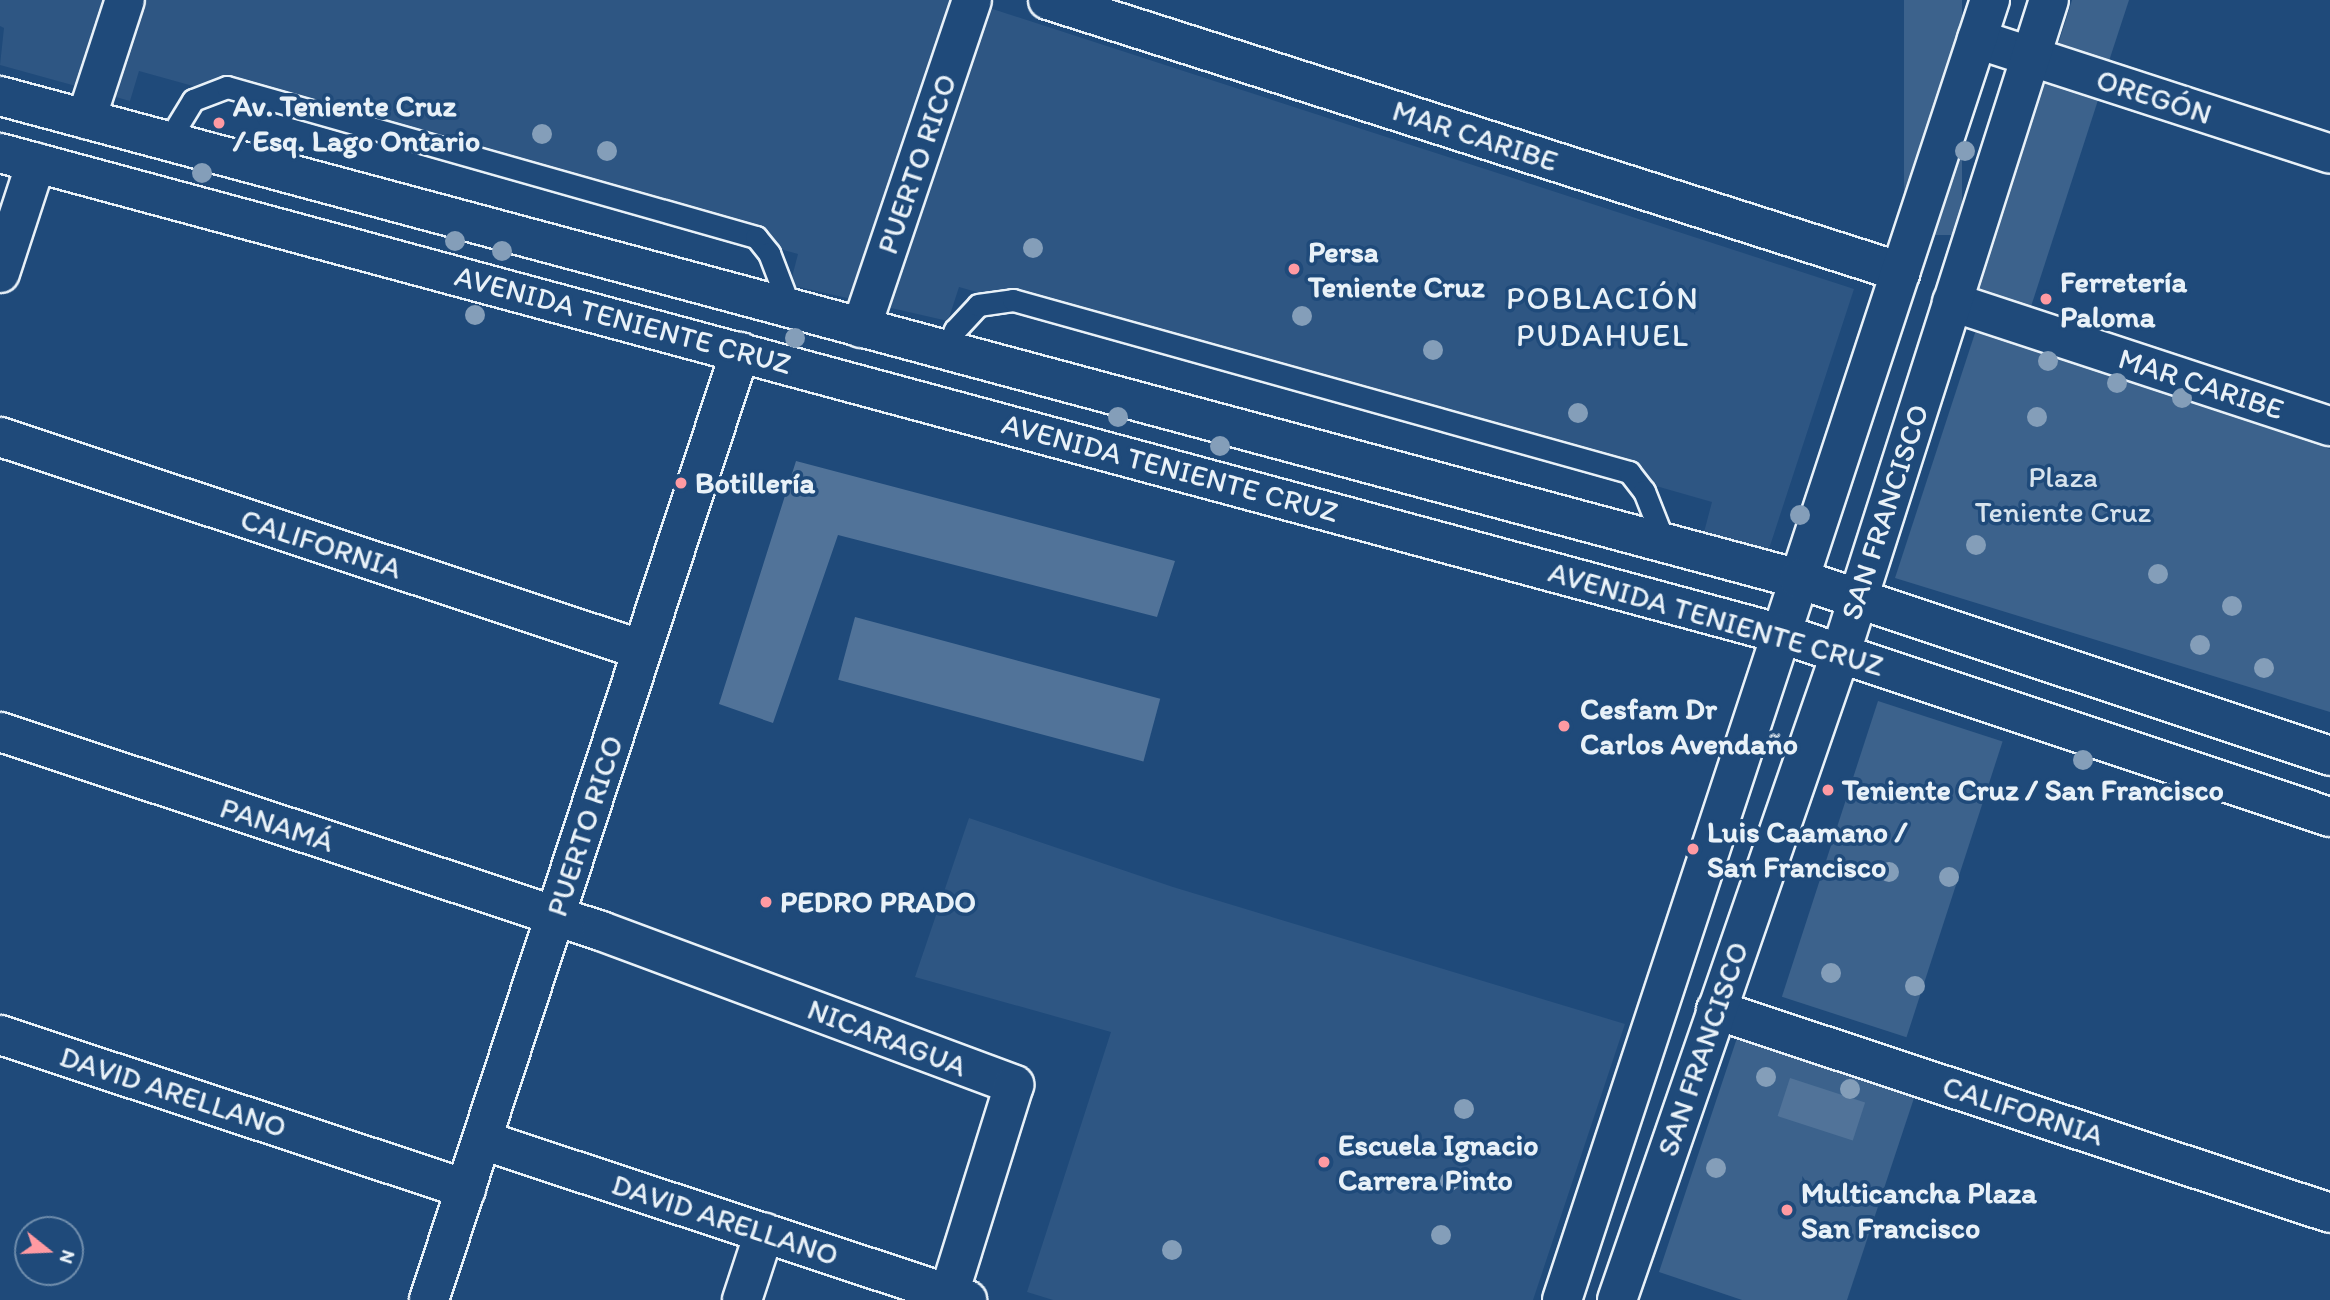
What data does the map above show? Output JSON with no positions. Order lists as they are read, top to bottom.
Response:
{
  "streets": {
    "main road": [
      "OREGÓN",
      "MAR CARIBE",
      "PUERTO RICO",
      "AVENIDA TENIENTE CRUZ",
      "SAN FRANCISCO",
      "CALIFORNIA",
      "PANAMÁ",
      "NICARAGUA",
      "DAVID ARELLANO"
    ]
  },
  "crossings": [
    ["OREGÓN", "SAN FRANCISCO"],
    ["MAR CARIBE", "SAN FRANCISCO"],
    ["PUERTO RICO", "AVENIDA TENIENTE CRUZ"],
    ["PUERTO RICO", "CALIFORNIA"],
    ["PUERTO RICO", "PANAMÁ"],
    ["PUERTO RICO", "NICARAGUA"],
    ["PUERTO RICO", "DAVID ARELLANO"],
    ["AVENIDA TENIENTE CRUZ", "SAN FRANCISCO"],
    ["SAN FRANCISCO", "CALIFORNIA"],
    ["PANAMÁ", "NICARAGUA"],
    ["NICARAGUA", "DAVID ARELLANO"]
  ],
  "districts": ["POBLACIÓN PUDAHUEL"],
  "parks": ["Plaza Teniente Cruz"],
  "places": [
    "Av. Teniente Cruz / Esq. Lago Ontario",
    "Persa Teniente Cruz",
    "Ferretería Paloma",
    "Botillería",
    "Cesfam Dr Carlos Avendaño",
    "Teniente Cruz / San Francisco",
    "Luis Caamano / San Francisco",
    "PEDRO PRADO",
    "Escuela Ignacio Carrera Pinto",
    "Multicancha Plaza San Francisco"
  ],
  "north": "right"
}
